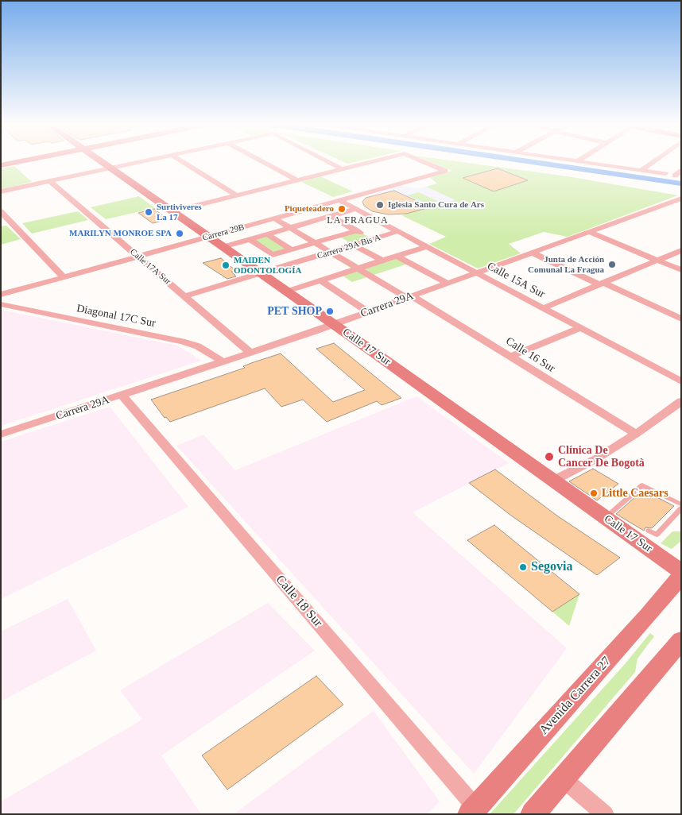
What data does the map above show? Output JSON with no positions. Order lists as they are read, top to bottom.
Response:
{
  "streets": {
    "street": [
      "Carrera 29B",
      "Carrera 29A Bis A",
      "Calle 17A Sur",
      "Calle 15A Sur",
      "Carrera 29A",
      "Diagonal 17C Sur",
      "Calle 17 Sur",
      "Calle 16 Sur",
      "Calle 18 Sur",
      "Avenida Carrera 27"
    ]
  },
  "crossings": [
    ["Carrera 29B", "Calle 17A Sur"],
    ["Carrera 29B", "Calle 15A Sur"],
    ["Carrera 29B", "Calle 17 Sur"],
    ["Carrera 29B", "Calle 16 Sur"],
    ["Carrera 29A Bis A", "Calle 17A Sur"],
    ["Carrera 29A Bis A", "Calle 15A Sur"],
    ["Carrera 29A Bis A", "Calle 17 Sur"],
    ["Carrera 29A Bis A", "Calle 16 Sur"],
    ["Calle 17A Sur", "Carrera 29A"],
    ["Calle 15A Sur", "Carrera 29A"],
    ["Carrera 29A", "Diagonal 17C Sur"],
    ["Carrera 29A", "Calle 17 Sur"],
    ["Carrera 29A", "Calle 16 Sur"],
    ["Carrera 29A", "Calle 18 Sur"],
    ["Calle 18 Sur", "Avenida Carrera 27"]
  ],
  "districts": ["LA FRAGUA"],
  "places": [
    "Iglesia Santo Cura de Ars",
    "Piqueteadero",
    "Surtiviveres La 17",
    "MARILYN MONROE SPA",
    "Junta de Acción Comunal La Fragua",
    "MAIDEN ODONTOLOGÍA",
    "PET SHOP",
    "Clínica De Cancer De Bogotà",
    "Little Caesars",
    "Segovia"
  ]
}
